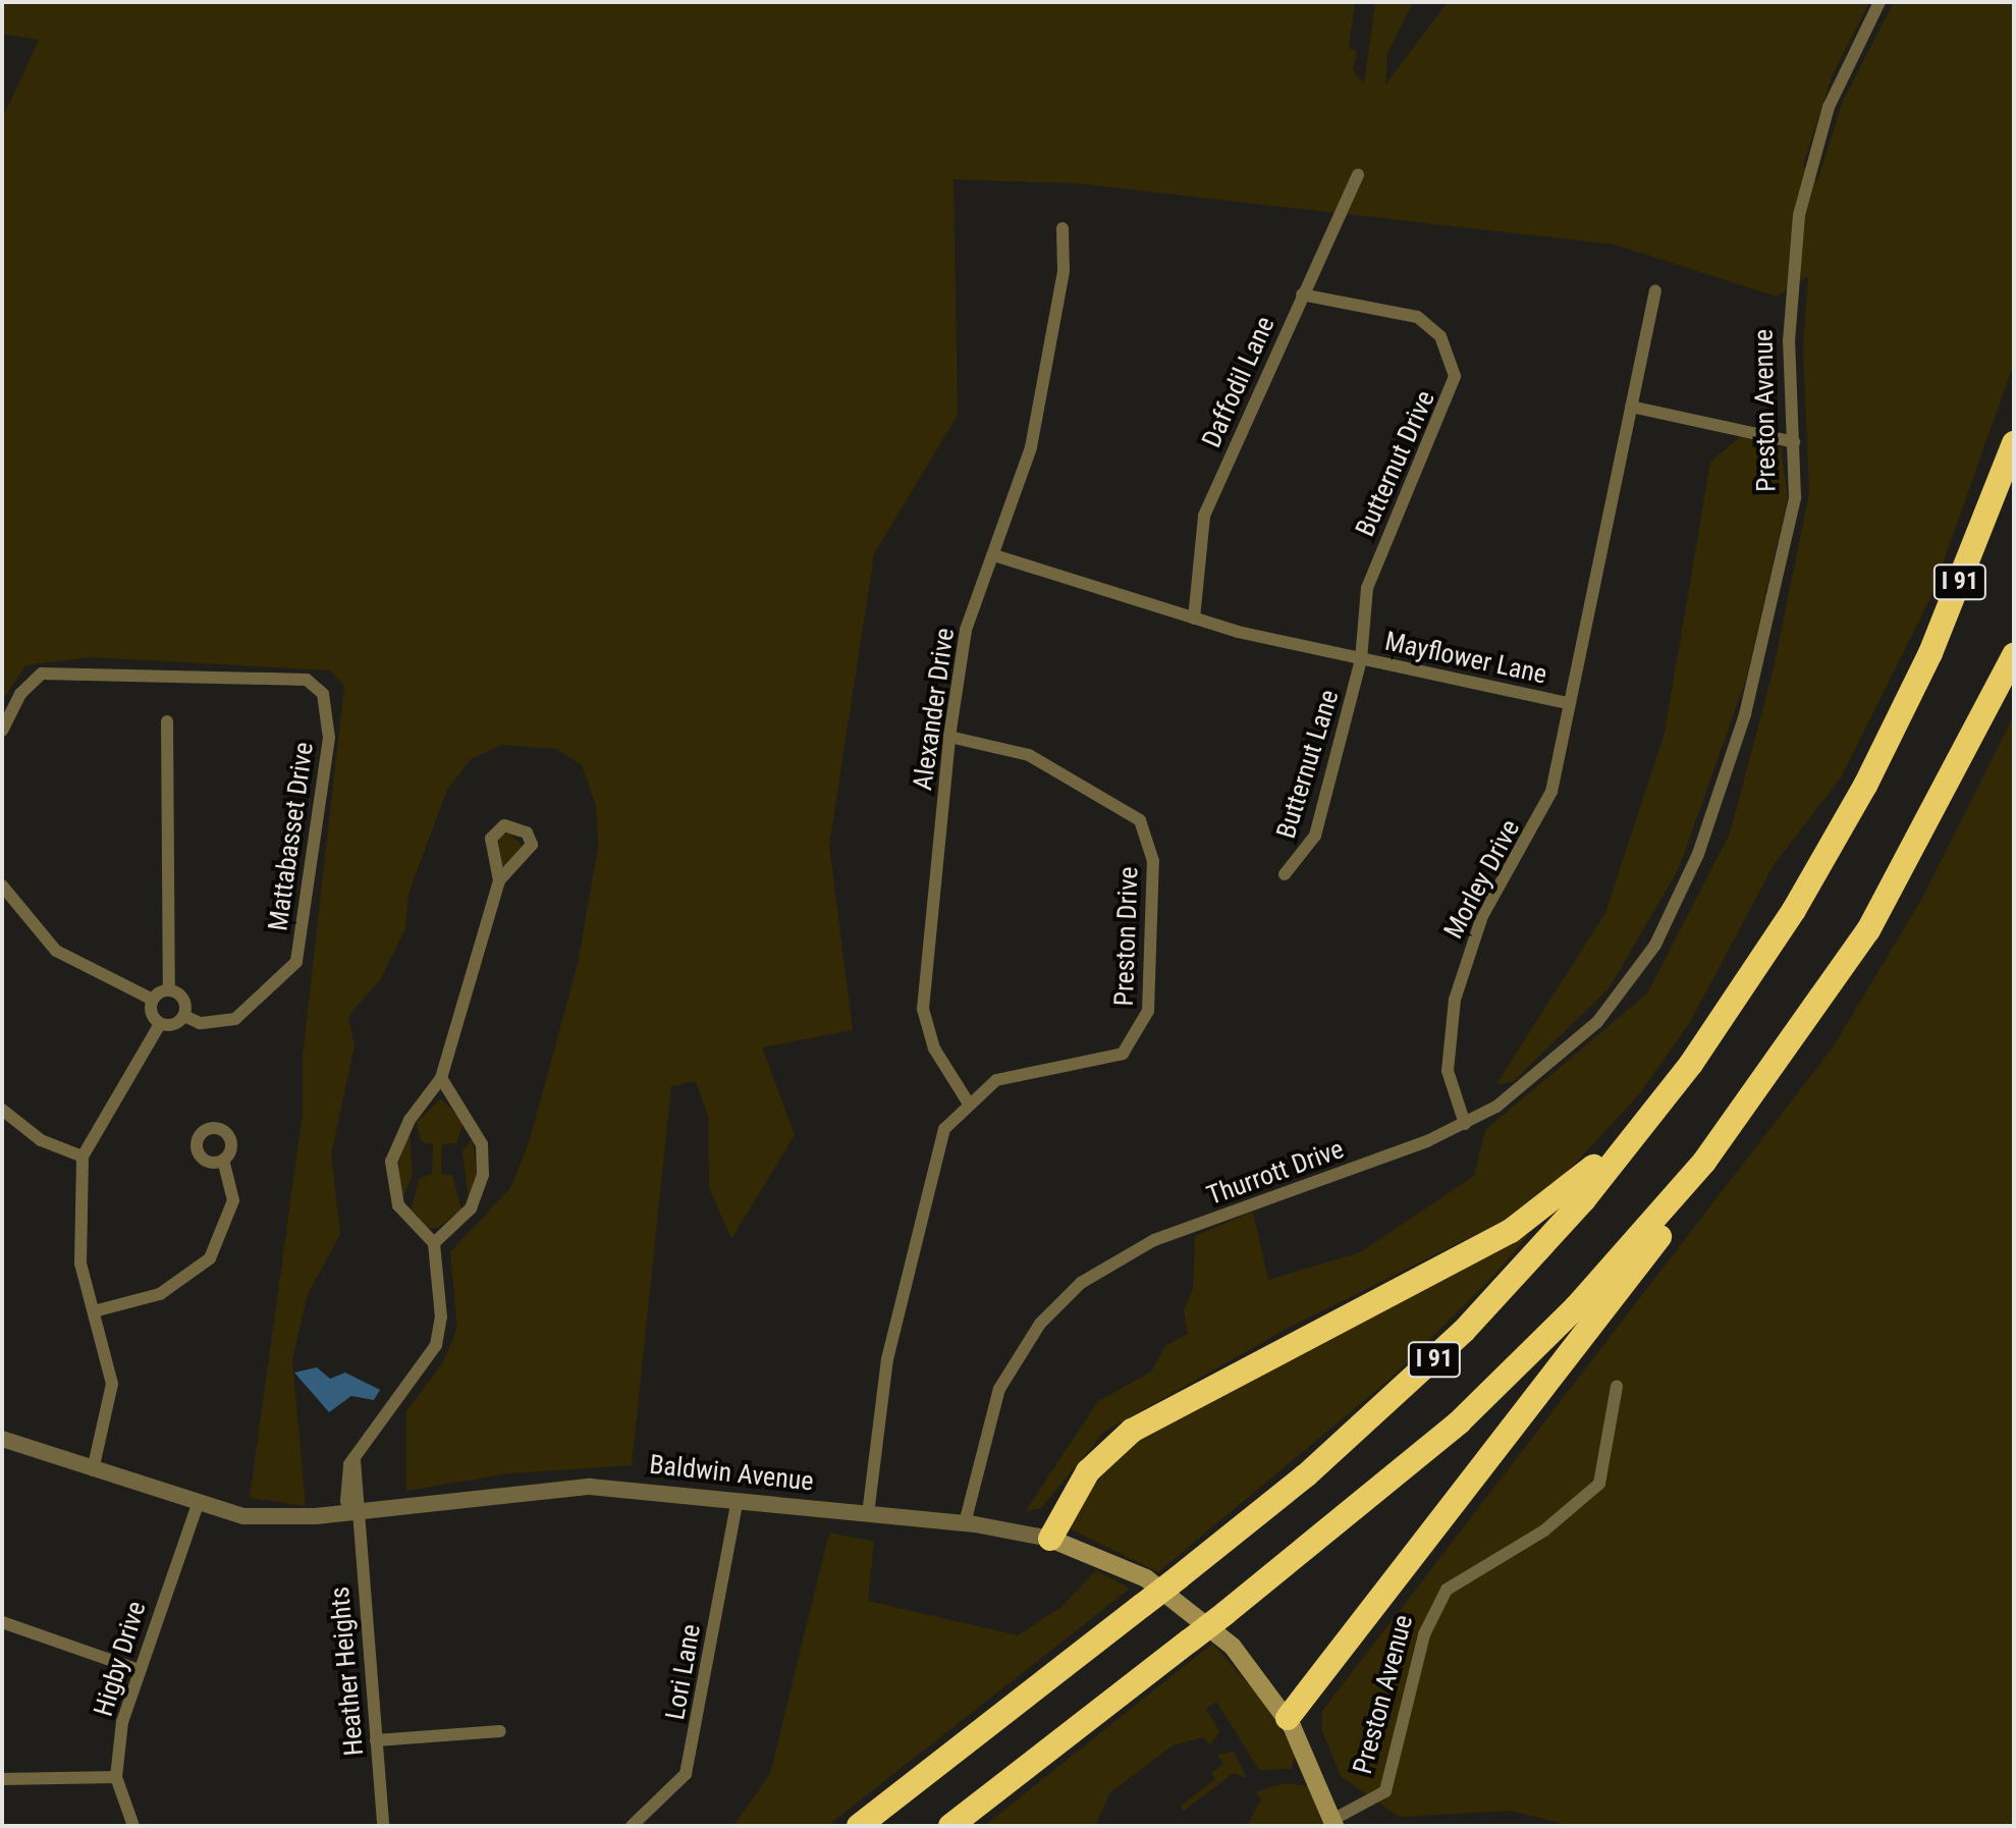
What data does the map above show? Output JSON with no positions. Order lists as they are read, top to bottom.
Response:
{
  "streets": {
    "highway": ["I 91"],
    "main road": ["Baldwin Avenue"],
    "street": [
      "Daffodil Lane",
      "Preston Avenue",
      "Butternut Drive",
      "Mayflower Lane",
      "Alexander Drive",
      "Butternut Lane",
      "Mattabasset Drive",
      "Morley Drive",
      "Preston Drive",
      "Thurrott Drive",
      "Higby Drive",
      "Heather Heights",
      "Lori Lane"
    ]
  },
  "crossings": [
    ["Daffodil Lane", "Butternut Drive"],
    ["Daffodil Lane", "Mayflower Lane"],
    ["Preston Avenue", "Thurrott Drive"],
    ["Preston Avenue", "Baldwin Avenue"],
    ["Butternut Drive", "Mayflower Lane"],
    ["Butternut Drive", "Butternut Lane"],
    ["Mayflower Lane", "Alexander Drive"],
    ["Mayflower Lane", "Butternut Lane"],
    ["Mayflower Lane", "Morley Drive"],
    ["Alexander Drive", "Preston Drive"],
    ["Morley Drive", "Thurrott Drive"],
    ["Preston Drive", "Baldwin Avenue"],
    ["Thurrott Drive", "Baldwin Avenue"],
    ["Baldwin Avenue", "Higby Drive"],
    ["Baldwin Avenue", "Heather Heights"],
    ["Baldwin Avenue", "Lori Lane"]
  ]
}
